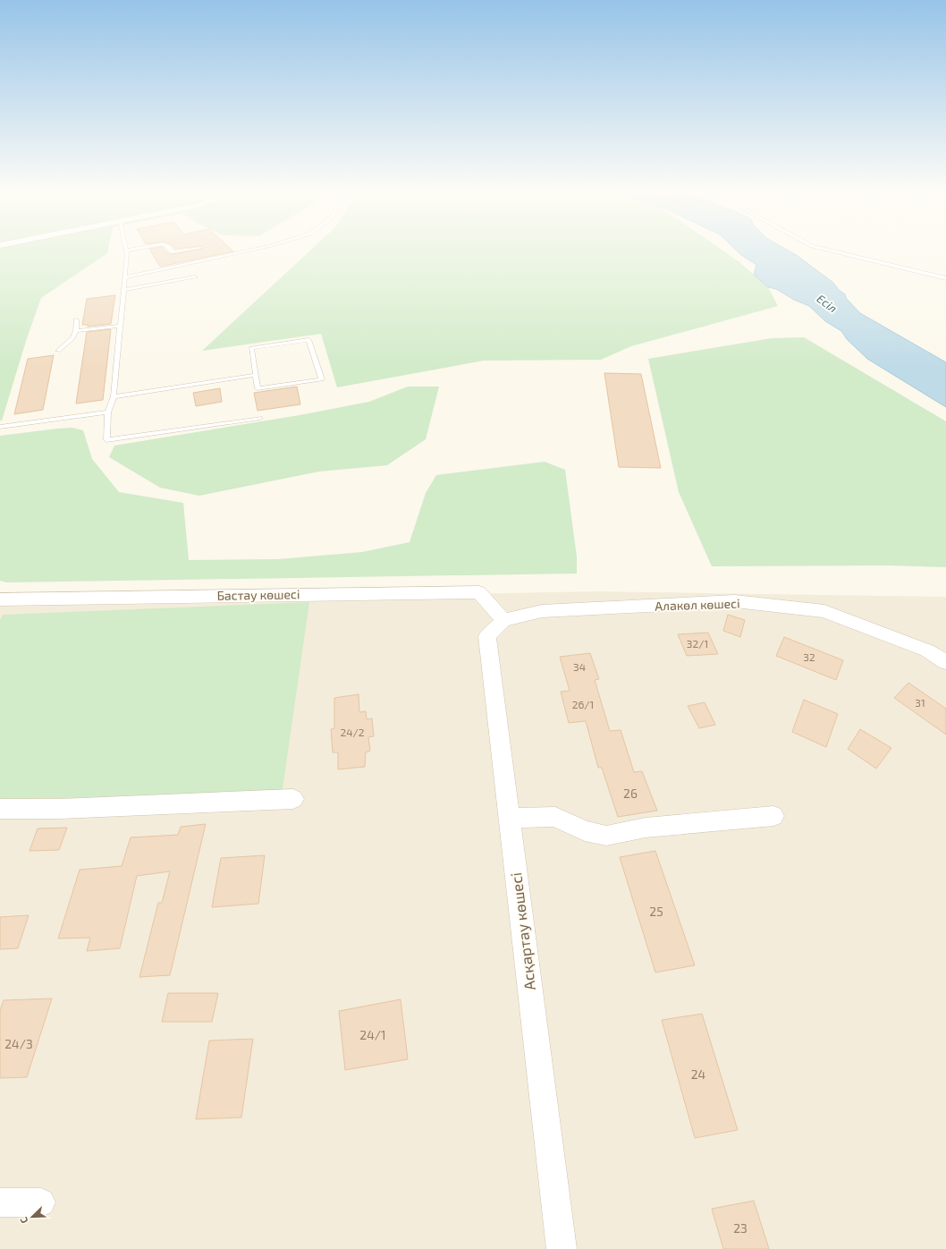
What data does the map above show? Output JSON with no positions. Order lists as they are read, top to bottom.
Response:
{
  "streets": {
    "street": ["Бастау көшесі", "Алакөл көшесі", "Асқартау көшесі"]
  },
  "crossings": [
    ["Бастау көшесі", "Алакөл көшесі"],
    ["Бастау көшесі", "Асқартау көшесі"],
    ["Алакөл көшесі", "Асқартау көшесі"]
  ],
  "water": ["Есіл"],
  "house_numbers": [
    "32/1",
    "32",
    "34",
    "31",
    "26/1",
    "24/2",
    "26",
    "25",
    "24/1",
    "24/3",
    "24",
    "23"
  ],
  "north": "bottom left"
}
